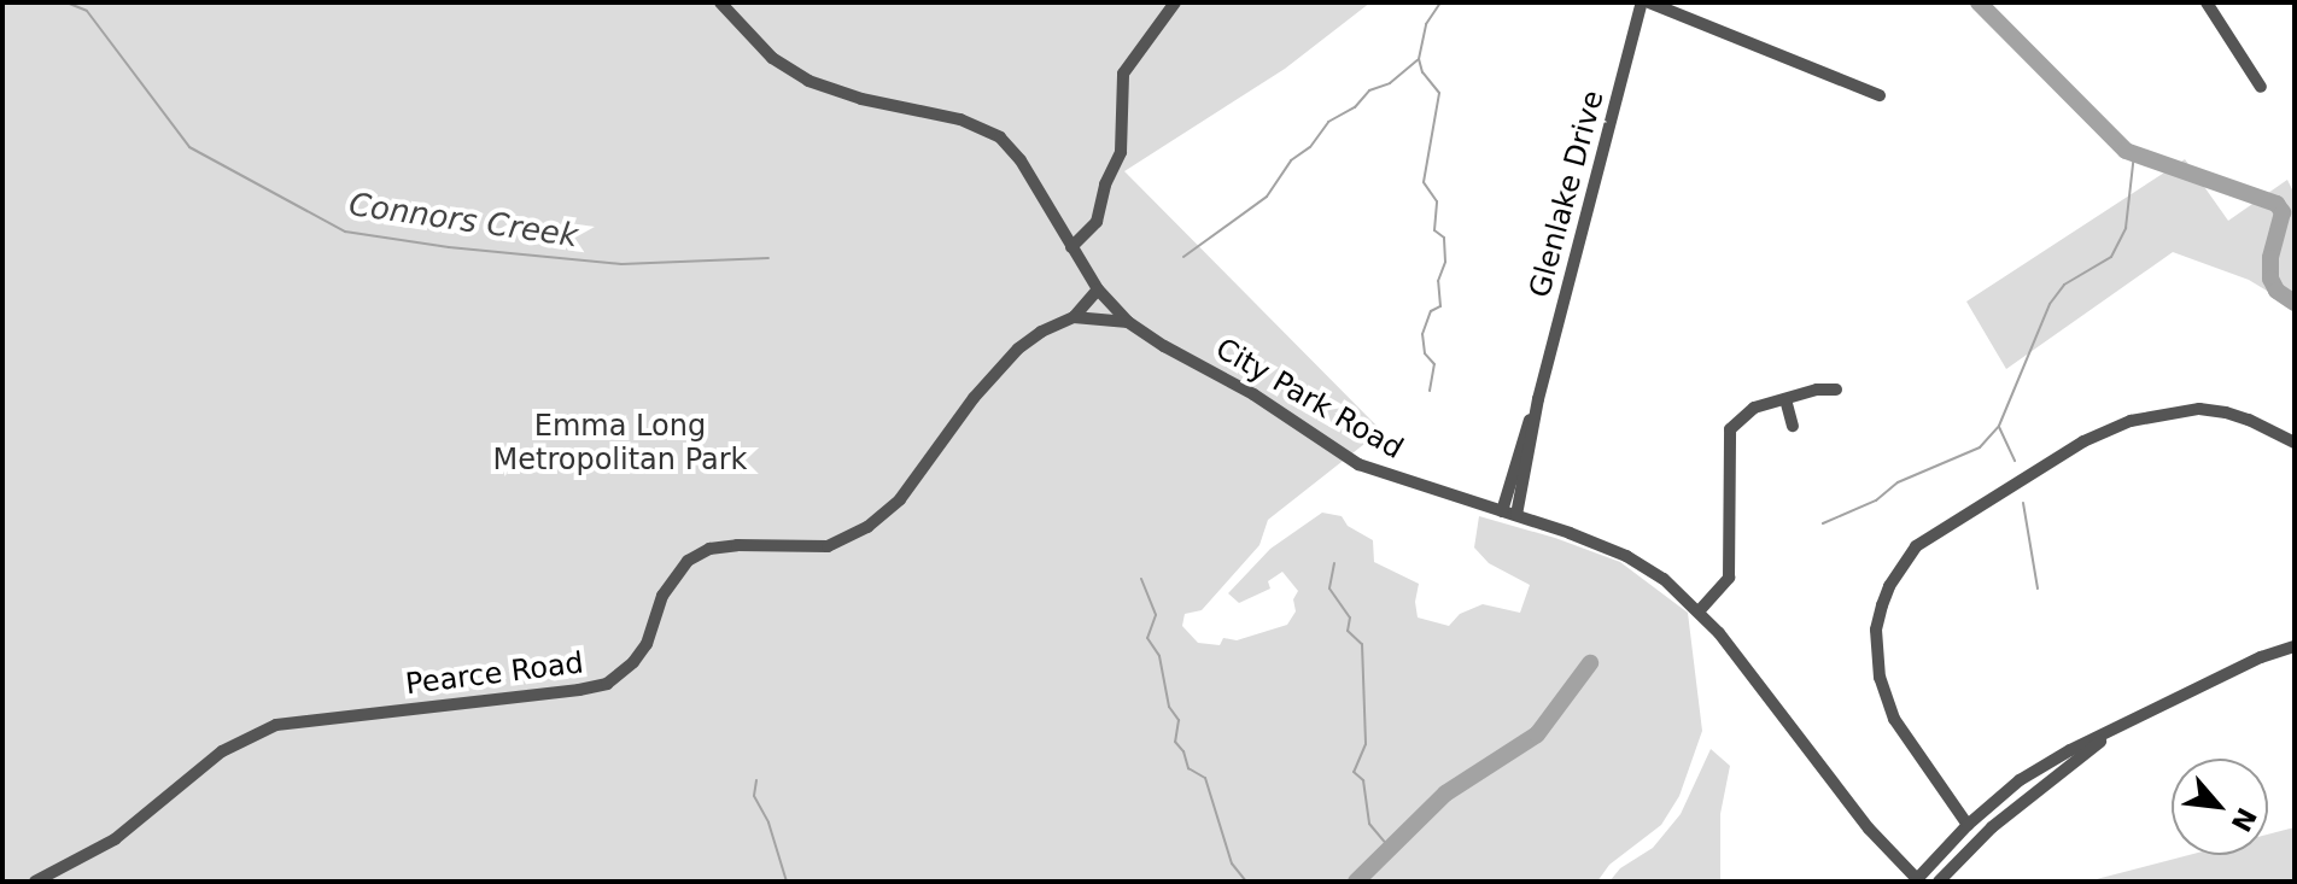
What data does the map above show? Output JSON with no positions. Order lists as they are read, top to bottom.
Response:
{
  "streets": {
    "street": ["Glenlake Drive", "City Park Road", "Pearce Road"]
  },
  "crossings": [
    ["Glenlake Drive", "City Park Road"]
  ],
  "water": ["Connors Creek"],
  "parks": ["Emma Long Metropolitan Park"],
  "north": "bottom right"
}
